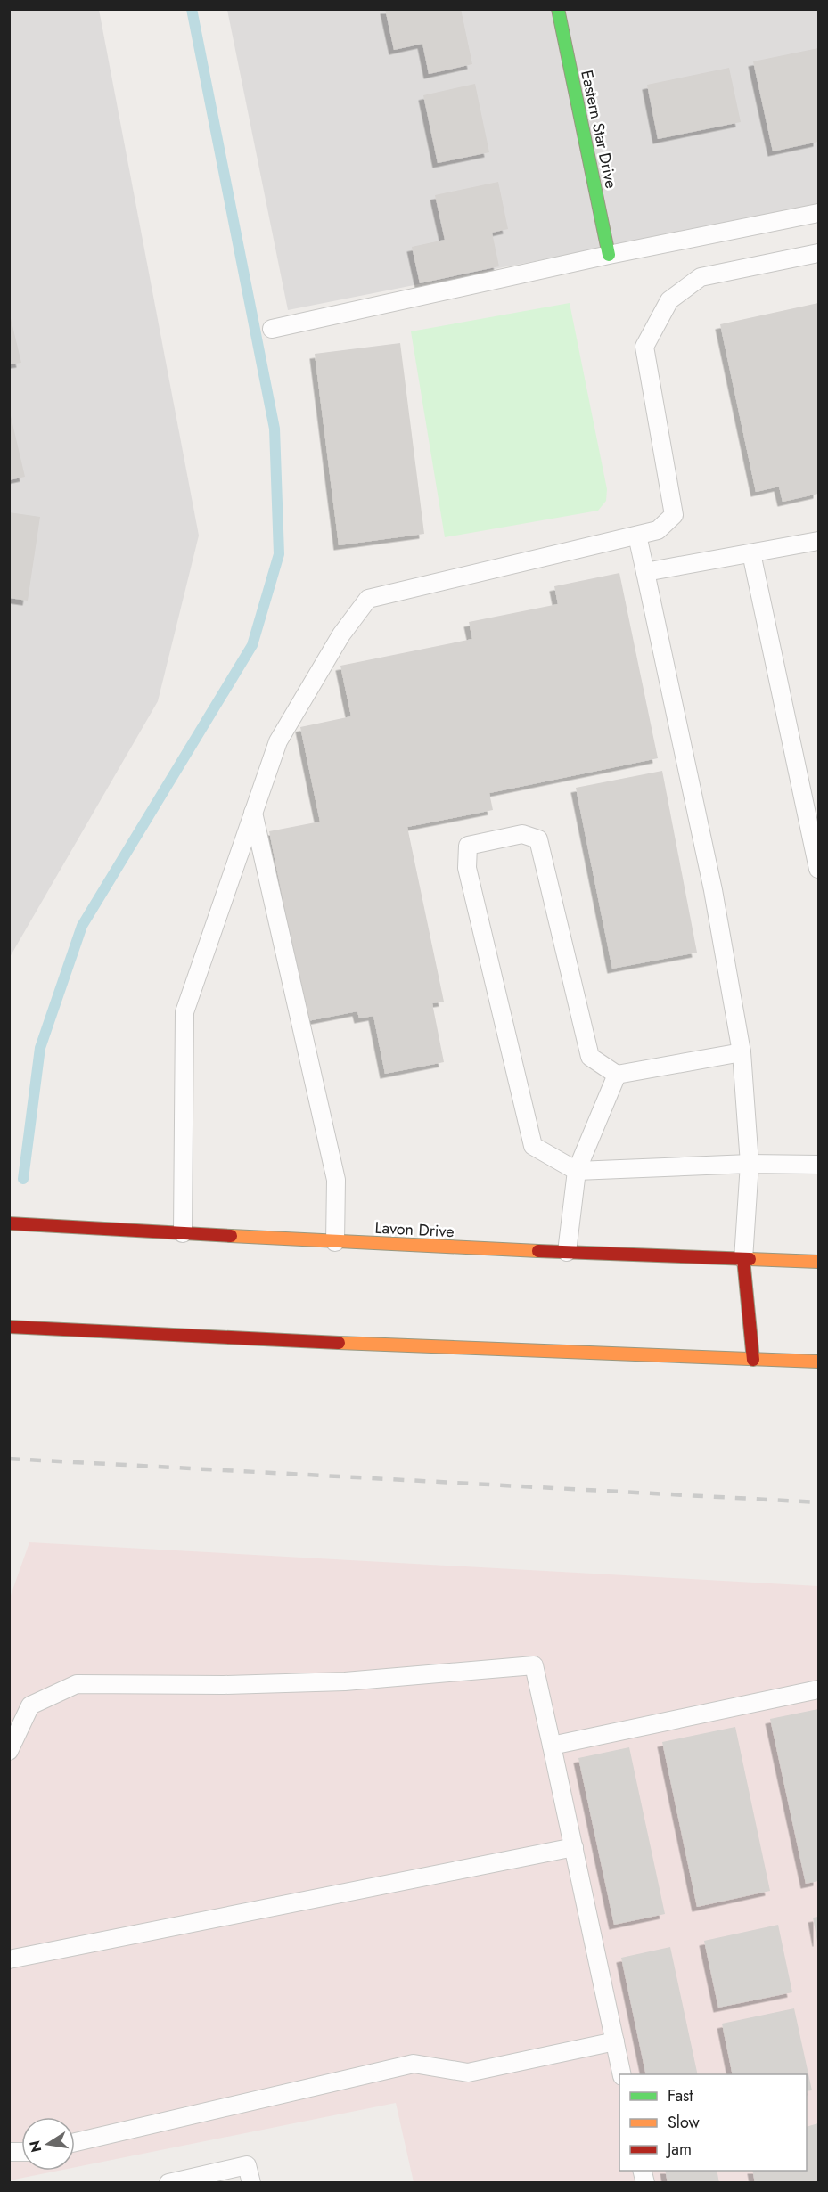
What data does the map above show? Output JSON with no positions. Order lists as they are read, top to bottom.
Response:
{
  "streets": {
    "main road": ["Eastern Star Drive", "Lavon Drive"]
  },
  "legend": ["Fast", "Slow", "Jam"],
  "north": "left"
}
